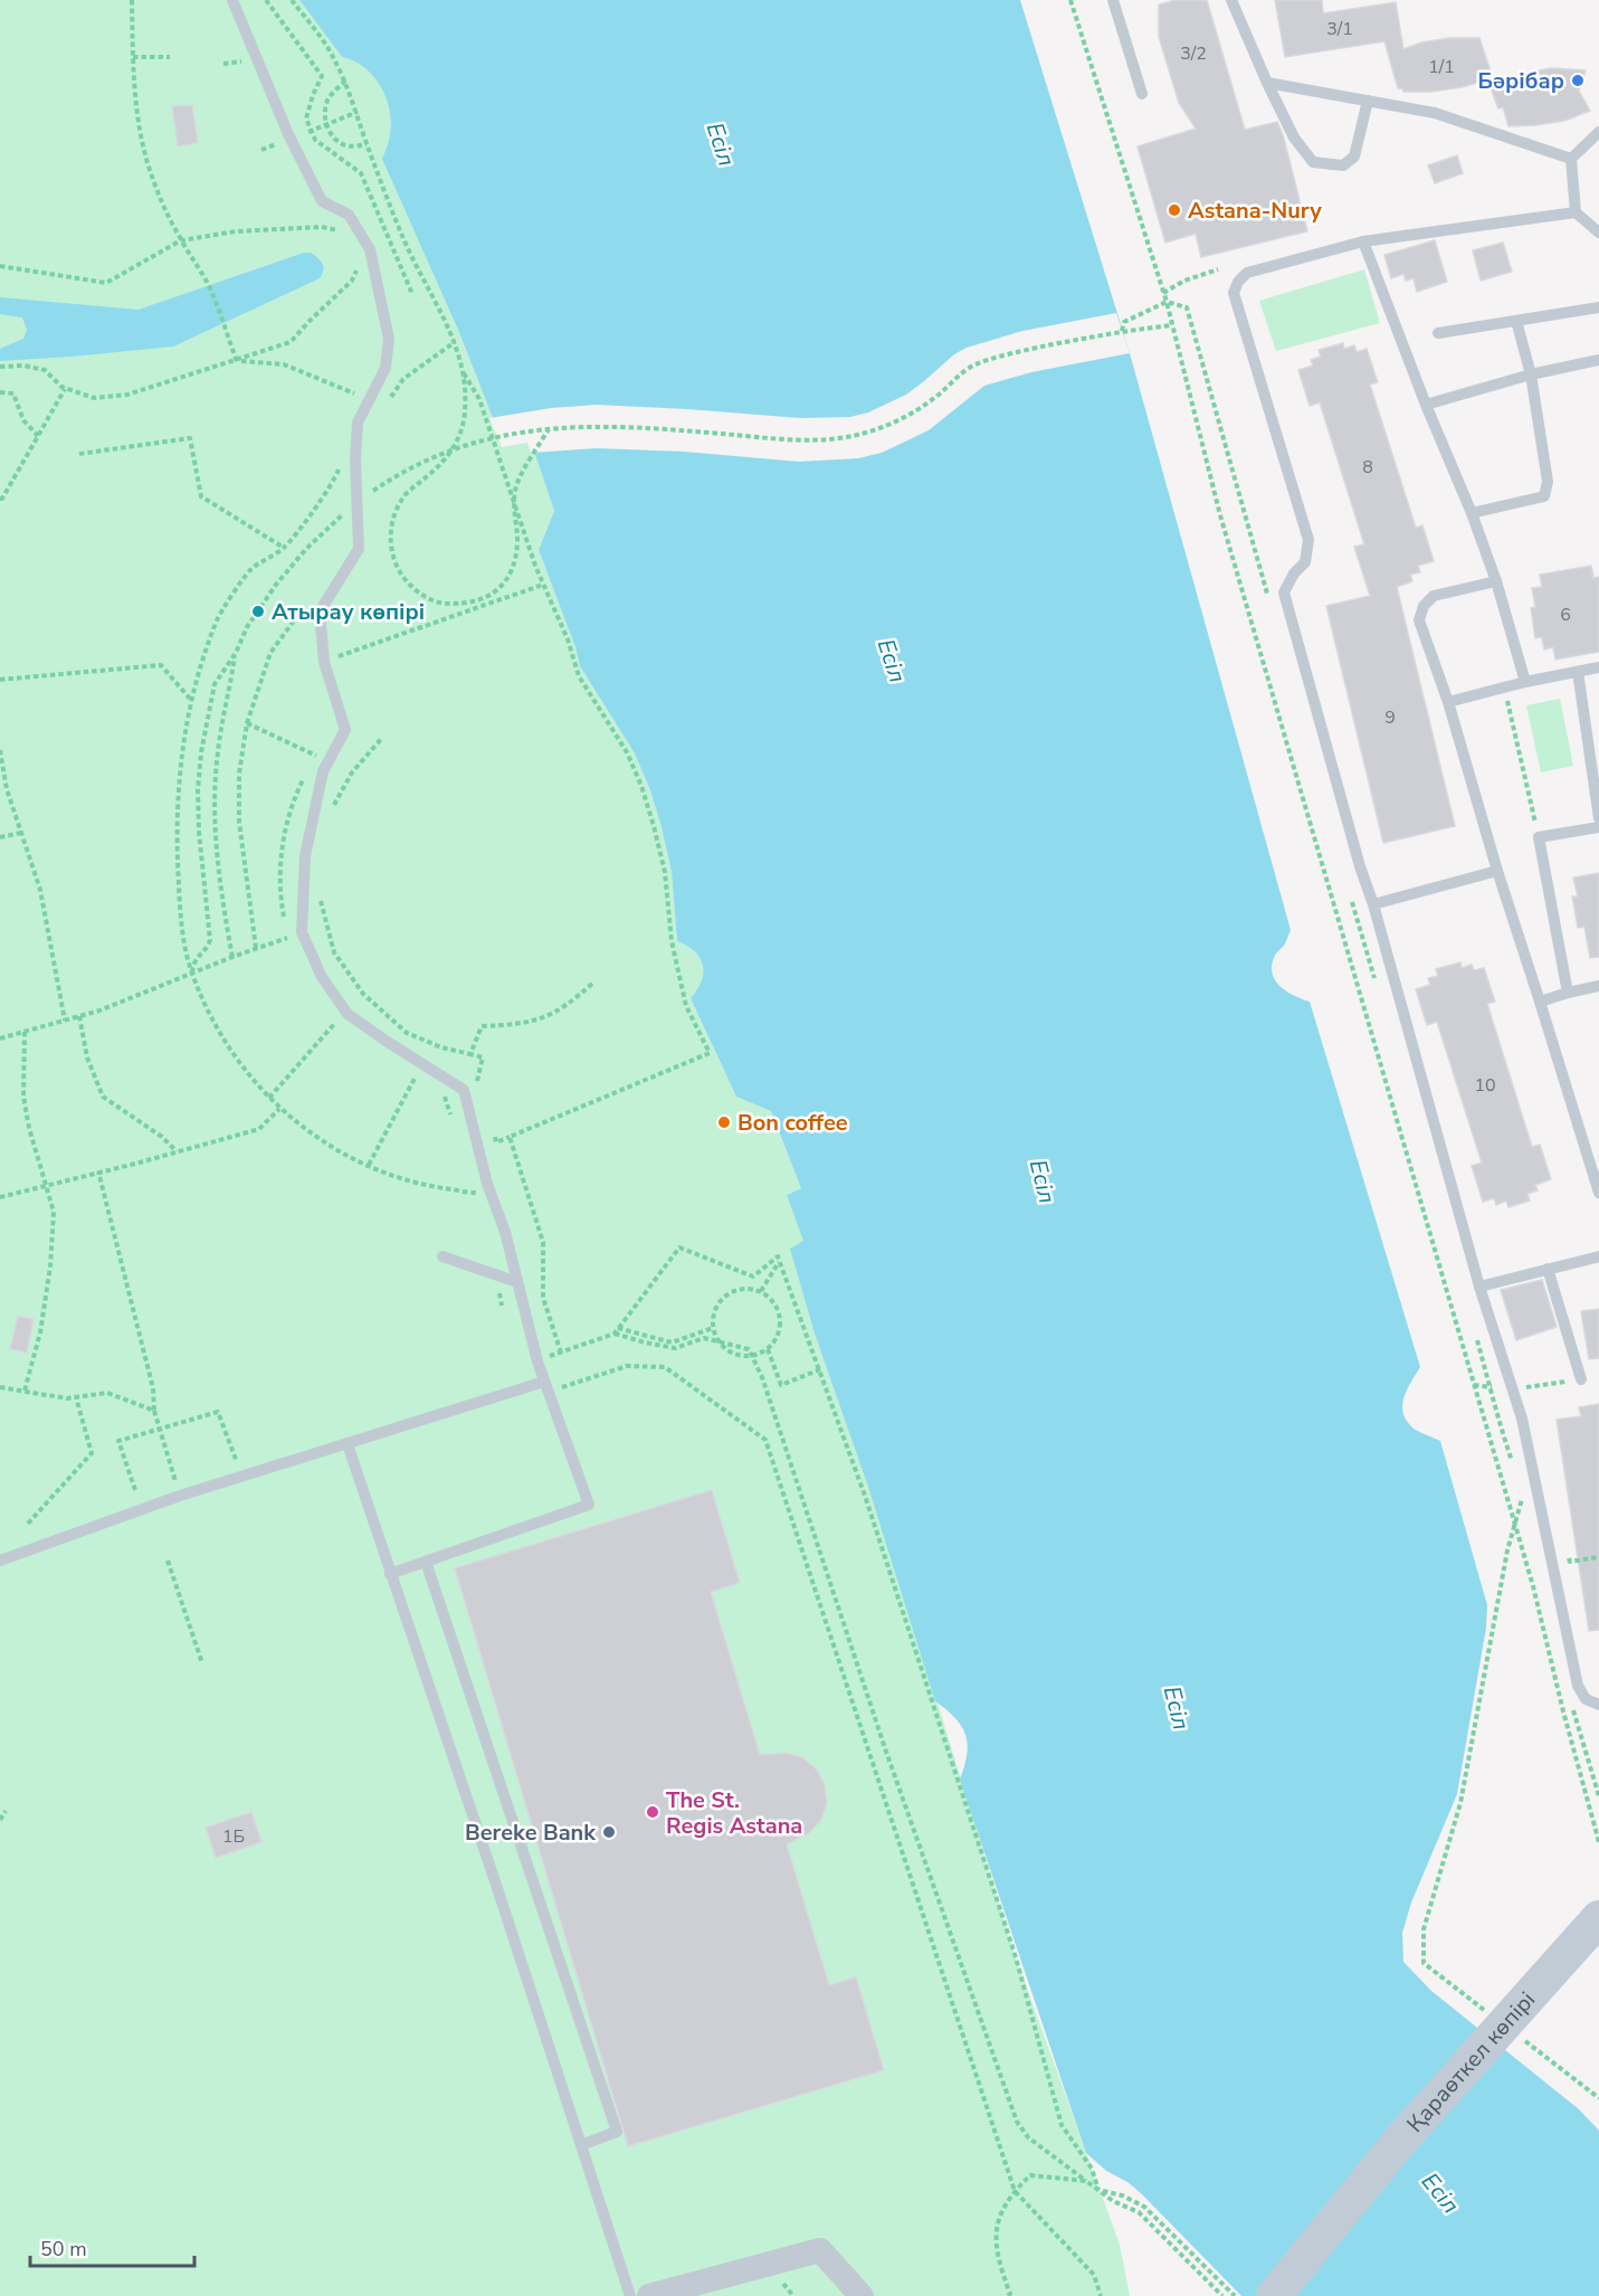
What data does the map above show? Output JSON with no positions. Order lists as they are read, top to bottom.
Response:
{
  "streets": {
    "main road": ["Қараөткел көпірі"]
  },
  "water": ["Есіл"],
  "places": [
    "Бәрібар",
    "Astana-Nury",
    "Атырау көпірі",
    "Bon coffee",
    "The St. Regis Astana",
    "Bereke Bank"
  ],
  "house_numbers": [
    "3/1",
    "3/2",
    "1/1",
    "8",
    "6",
    "9",
    "10",
    "1Б"
  ],
  "scale_bar": "50 m"
}
